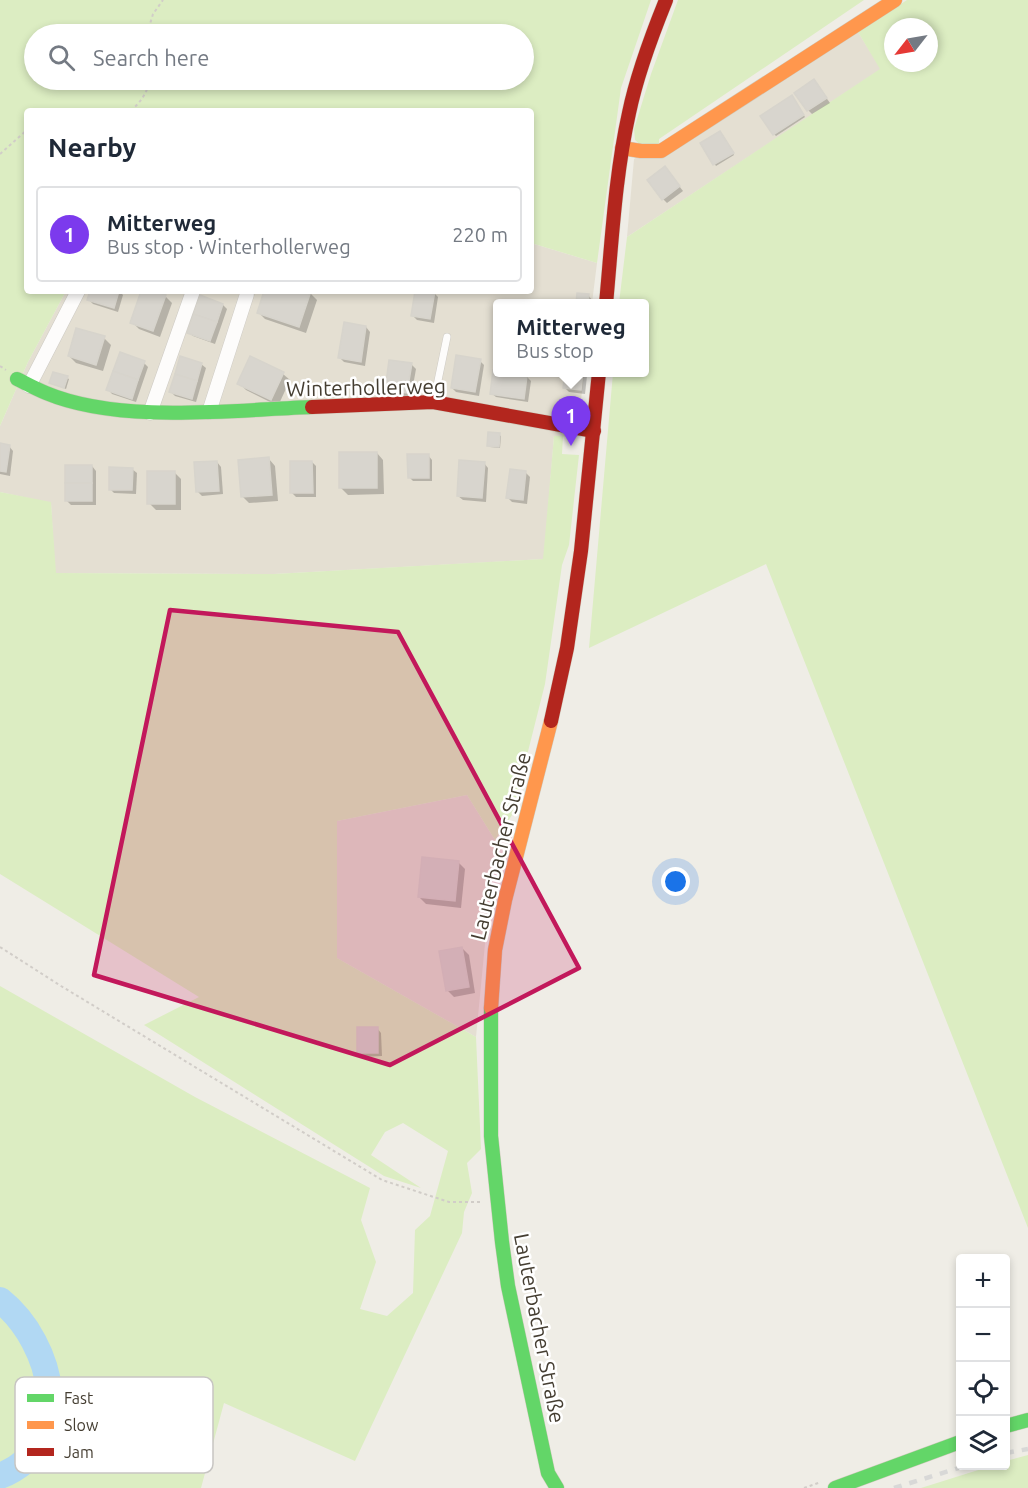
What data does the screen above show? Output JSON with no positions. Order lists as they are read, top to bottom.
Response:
{
  "streets": {
    "street": ["Winterhollerweg", "Lauterbacher Straße"]
  },
  "crossings": [
    ["Winterhollerweg", "Lauterbacher Straße"]
  ],
  "legend": ["Fast", "Slow", "Jam"],
  "north": "bottom left",
  "page": {
    "search": "Search here",
    "heading": "Nearby",
    "list": [
      {
        "mark": "1",
        "name": "Mitterweg",
        "note": "Bus stop · Winterhollerweg",
        "value": "220 m"
      }
    ],
    "popup": ["Mitterweg", "Bus stop"],
    "pins": "1",
    "map_buttons": ["+", "−"]
  }
}
